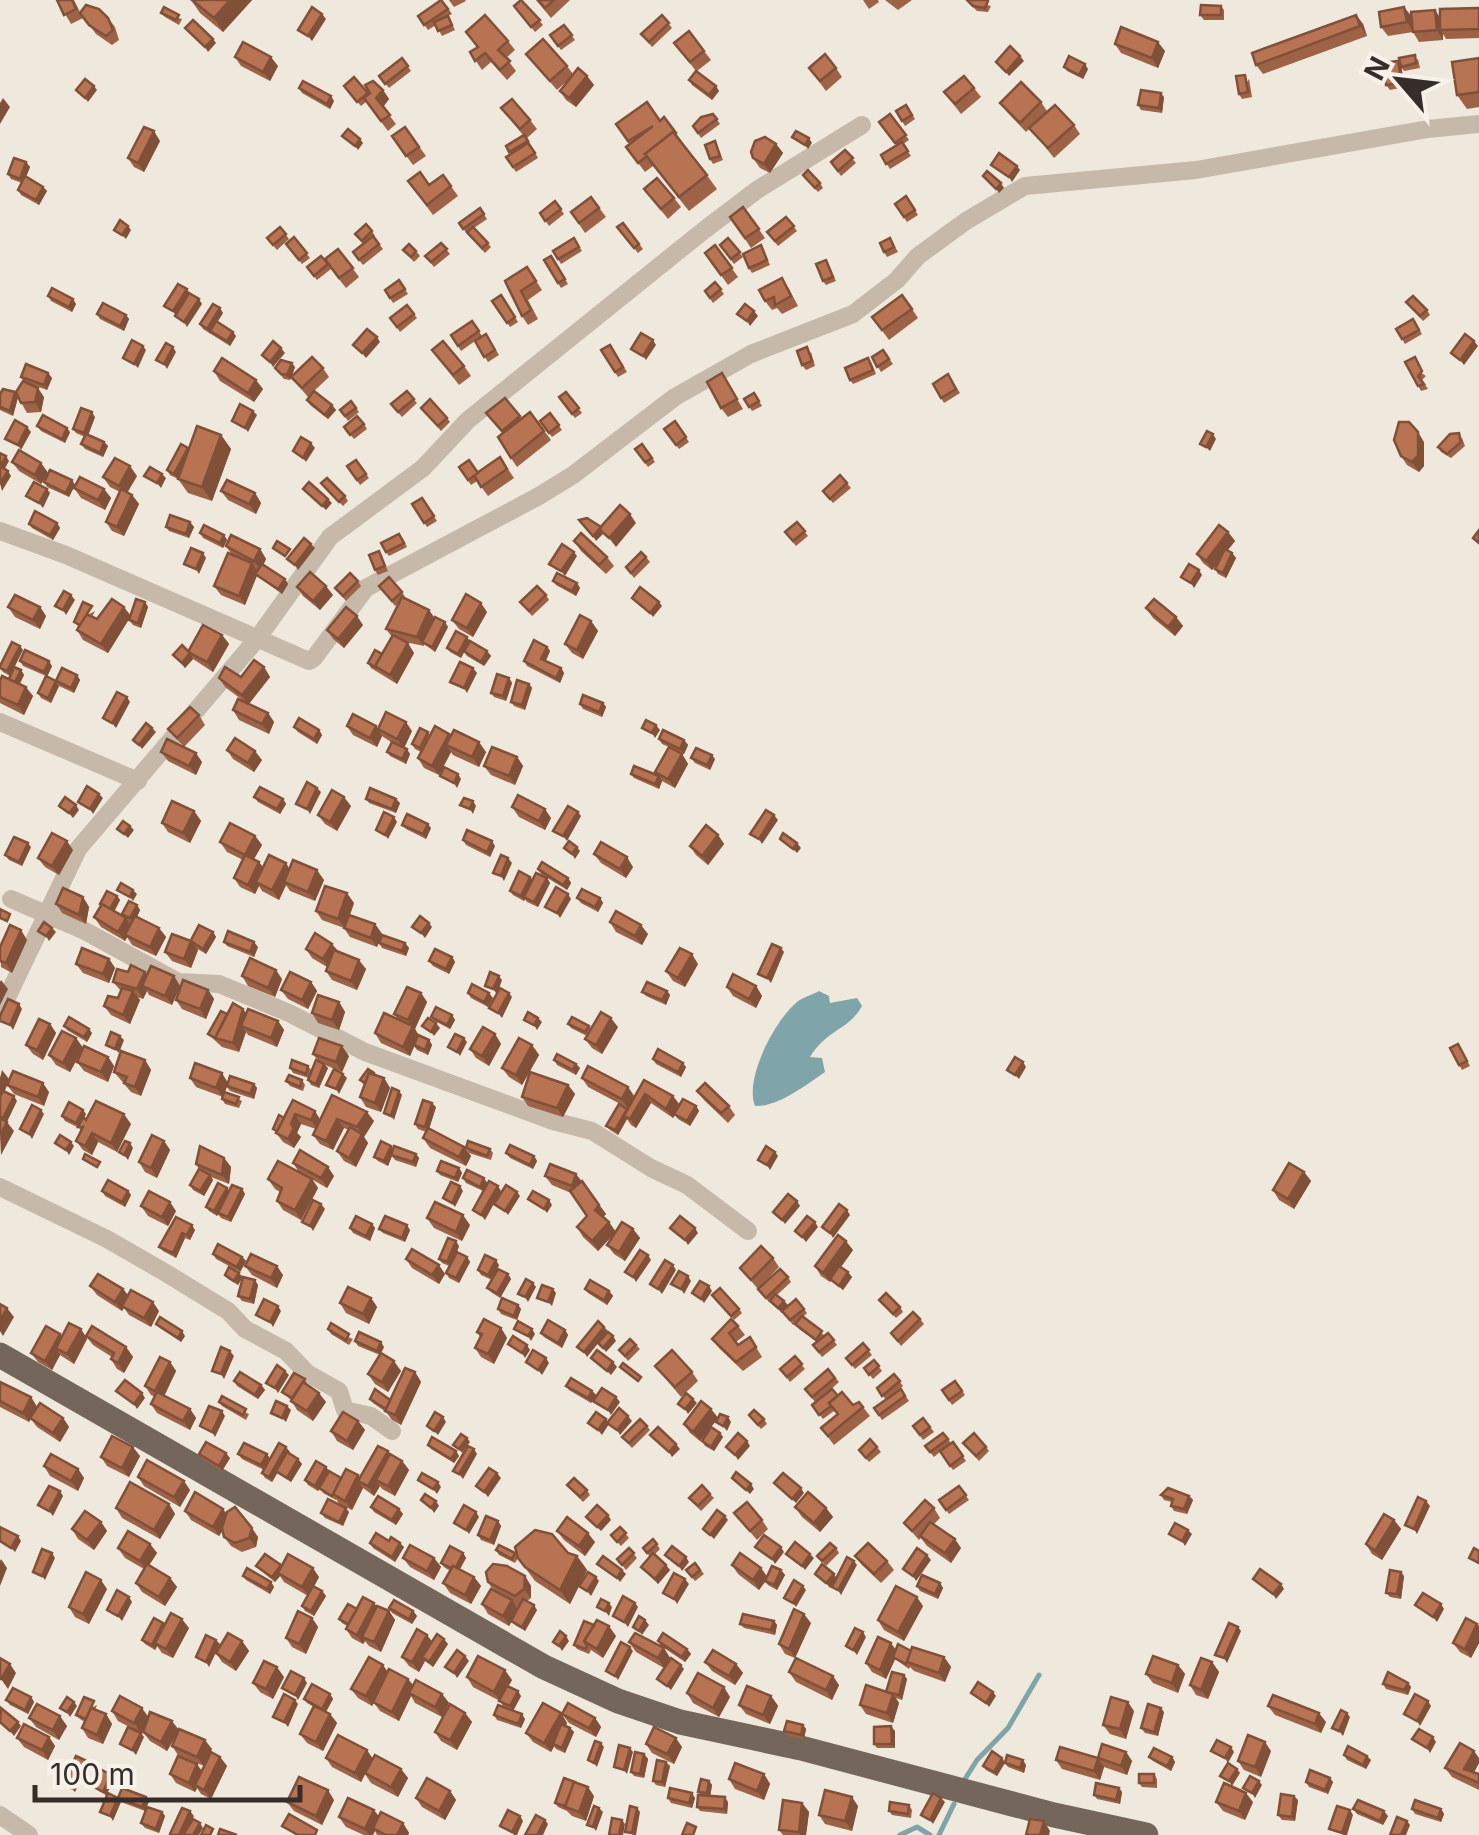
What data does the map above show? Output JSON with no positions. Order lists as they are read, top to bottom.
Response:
{
  "scale_bar": "100 m",
  "north": "top left"
}
